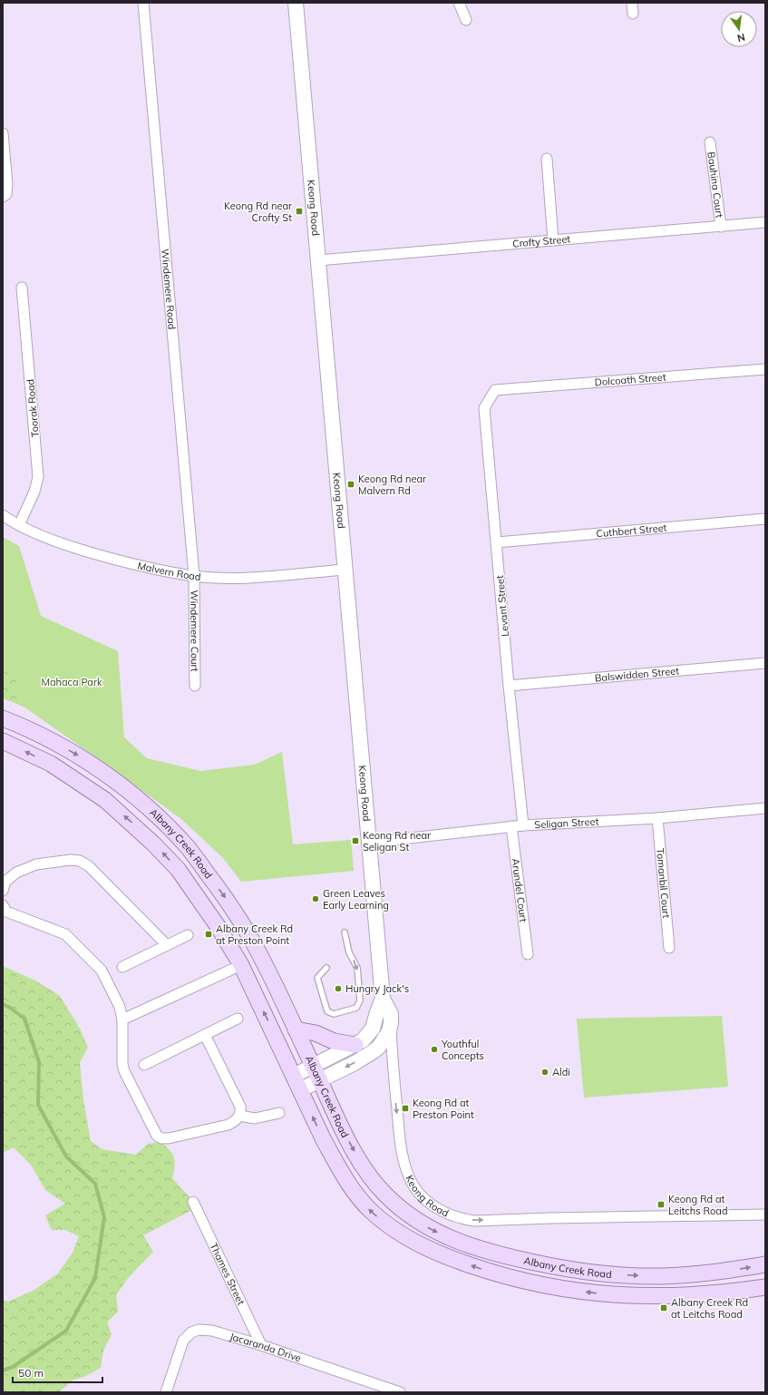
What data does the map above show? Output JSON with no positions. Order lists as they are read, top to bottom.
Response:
{
  "streets": {
    "main road": ["Albany Creek Road"],
    "street": [
      "Bauhina Court",
      "Keong Road",
      "Crofty Street",
      "Windemere Road",
      "Dolcoath Street",
      "Toorak Road",
      "Cuthbert Street",
      "Malvern Road",
      "Levant Street",
      "Windemere Court",
      "Balswidden Street",
      "Seligan Street",
      "Tomanbil Court",
      "Arundel Court",
      "Thames Street",
      "Jacaranda Drive"
    ]
  },
  "crossings": [
    ["Bauhina Court", "Crofty Street"],
    ["Keong Road", "Crofty Street"],
    ["Keong Road", "Malvern Road"],
    ["Keong Road", "Seligan Street"],
    ["Keong Road", "Albany Creek Road"],
    ["Windemere Road", "Malvern Road"],
    ["Windemere Road", "Windemere Court"],
    ["Dolcoath Street", "Levant Street"],
    ["Toorak Road", "Malvern Road"],
    ["Cuthbert Street", "Levant Street"],
    ["Malvern Road", "Windemere Court"],
    ["Levant Street", "Balswidden Street"],
    ["Levant Street", "Seligan Street"],
    ["Seligan Street", "Tomanbil Court"],
    ["Seligan Street", "Arundel Court"],
    ["Thames Street", "Jacaranda Drive"]
  ],
  "parks": ["Mahaca Park"],
  "places": {
    "transit": [
      "Keong Rd near Crofty St",
      "Keong Rd near Malvern Rd",
      "Keong Rd near Seligan St",
      "Albany Creek Rd at Preston Point",
      "Keong Rd at Preston Point",
      "Keong Rd at Leitchs Road",
      "Albany Creek Rd at Leitchs Road"
    ],
    "other": [
      "Green Leaves Early Learning",
      "Hungry Jack's",
      "Youthful Concepts",
      "Aldi"
    ]
  },
  "scale_bar": "50 m",
  "north": "bottom"
}
